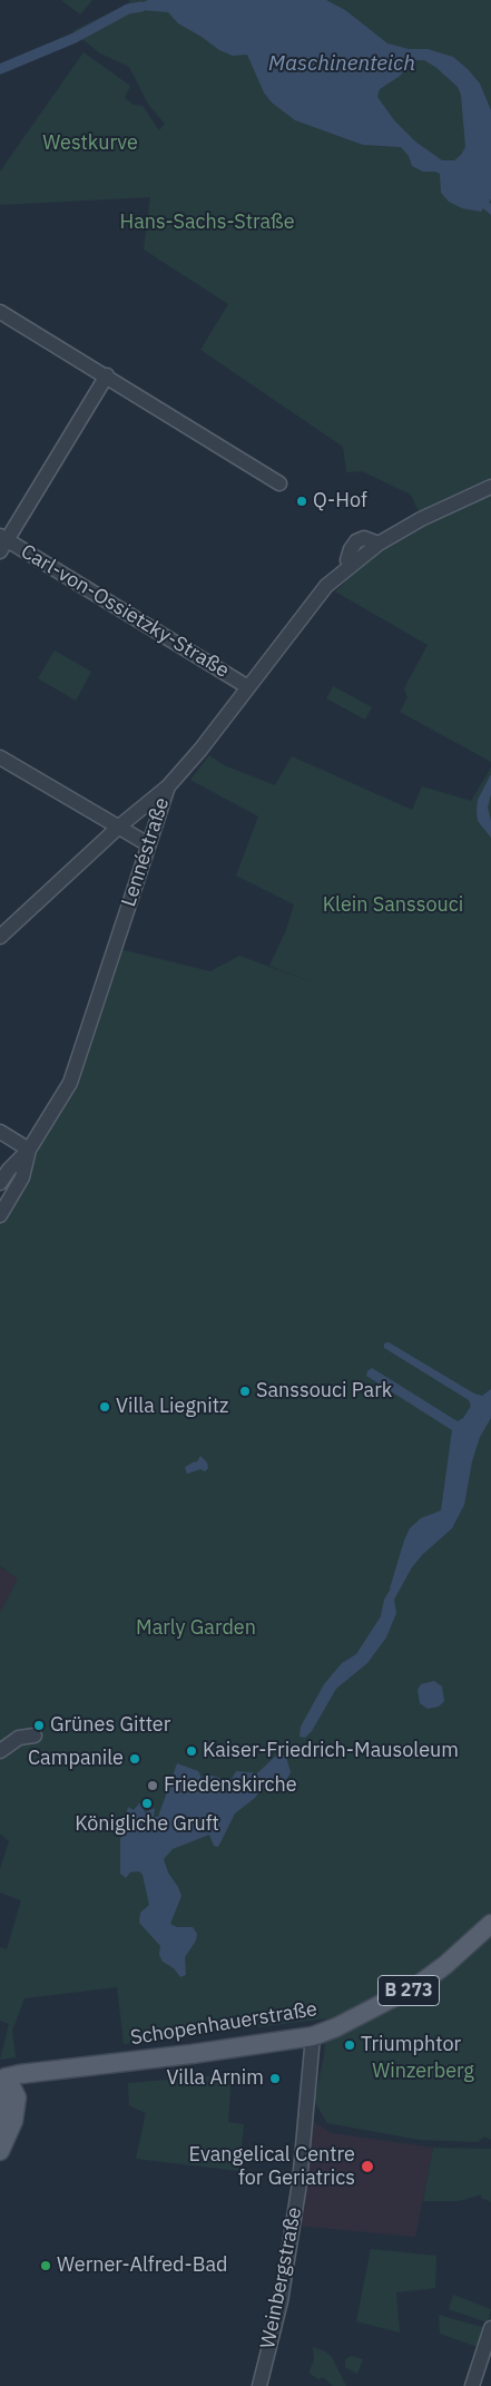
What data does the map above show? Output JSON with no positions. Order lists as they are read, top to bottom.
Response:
{
  "streets": {
    "main road": ["B 273", "Schopenhauerstraße"],
    "street": ["Carl-von-Ossietzky-Straße", "Lennéstraße", "Weinbergstraße"]
  },
  "crossings": [
    ["Carl-von-Ossietzky-Straße", "Lennéstraße"],
    ["Schopenhauerstraße", "Weinbergstraße"]
  ],
  "water": ["Maschinenteich"],
  "parks": [
    "Westkurve",
    "Hans-Sachs-Straße",
    "Klein Sanssouci",
    "Marly Garden",
    "Winzerberg"
  ],
  "places": [
    "Q-Hof",
    "Sanssouci Park",
    "Villa Liegnitz",
    "Grünes Gitter",
    "Kaiser-Friedrich-Mausoleum",
    "Campanile",
    "Friedenskirche",
    "Königliche Gruft",
    "Triumphtor",
    "Villa Arnim",
    "Evangelical Centre for Geriatrics",
    "Werner-Alfred-Bad"
  ]
}
